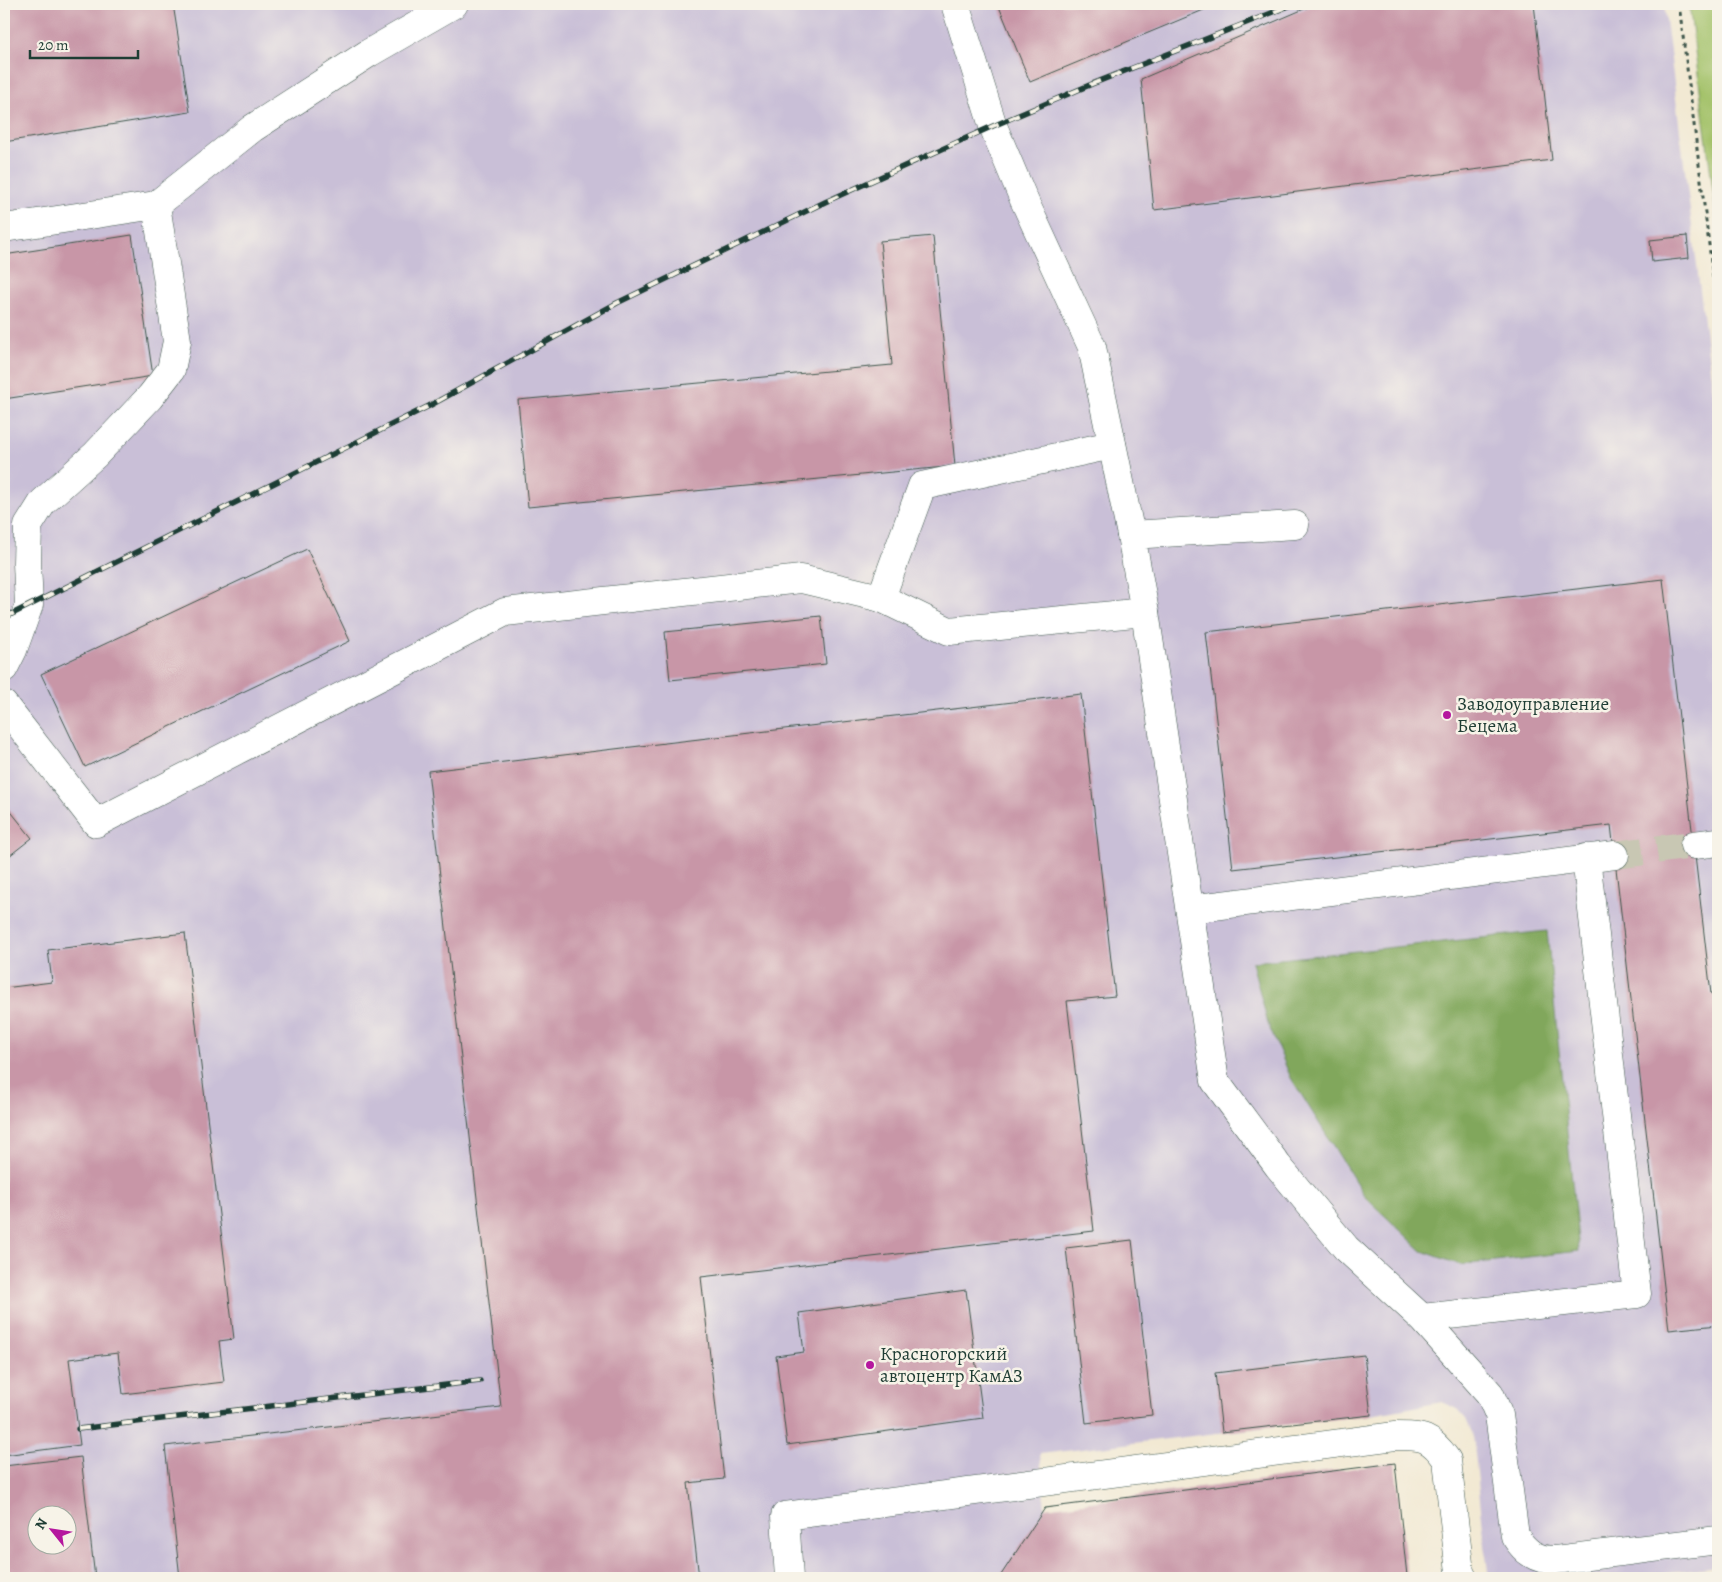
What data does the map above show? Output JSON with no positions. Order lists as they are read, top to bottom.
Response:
{
  "places": ["Заводоуправление Бецема", "Красногорский автоцентр КамАЗ"],
  "scale_bar": "20 m",
  "north": "top left"
}
